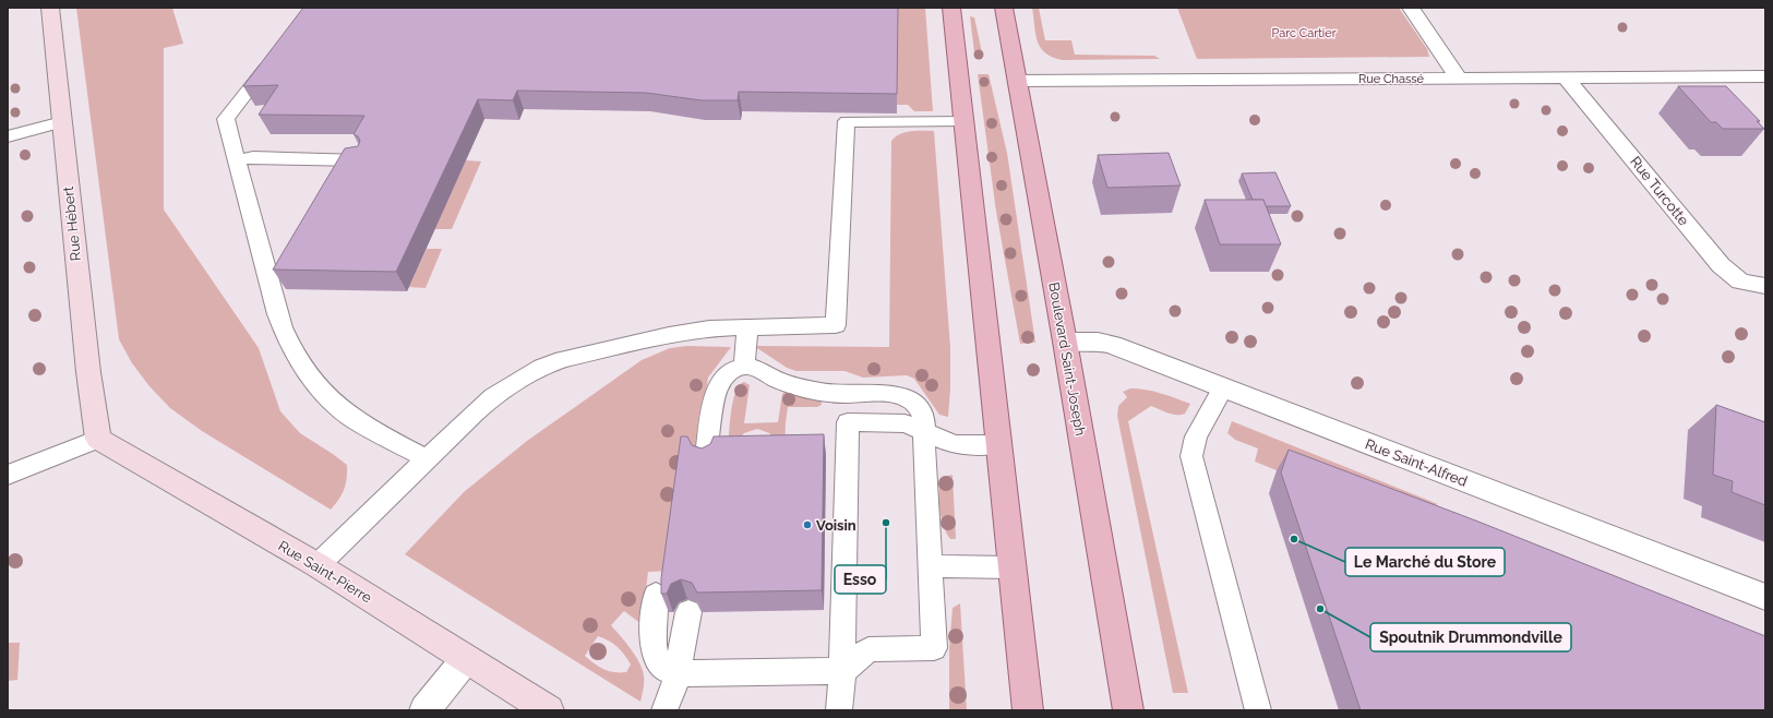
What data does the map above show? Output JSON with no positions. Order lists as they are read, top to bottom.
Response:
{
  "streets": {
    "main road": ["Boulevard Saint-Joseph"],
    "street": [
      "Rue Chassé",
      "Rue Turcotte",
      "Rue Hébert",
      "Rue Saint-Alfred",
      "Rue Saint-Pierre"
    ]
  },
  "crossings": [
    ["Rue Chassé", "Rue Turcotte"],
    ["Rue Chassé", "Boulevard Saint-Joseph"],
    ["Rue Hébert", "Rue Saint-Pierre"],
    ["Boulevard Saint-Joseph", "Rue Saint-Alfred"]
  ],
  "parks": ["Parc Cartier"],
  "places": [
    "Esso",
    "Voisin",
    "Le Marché du Store",
    "Spoutnik Drummondville"
  ]
}
